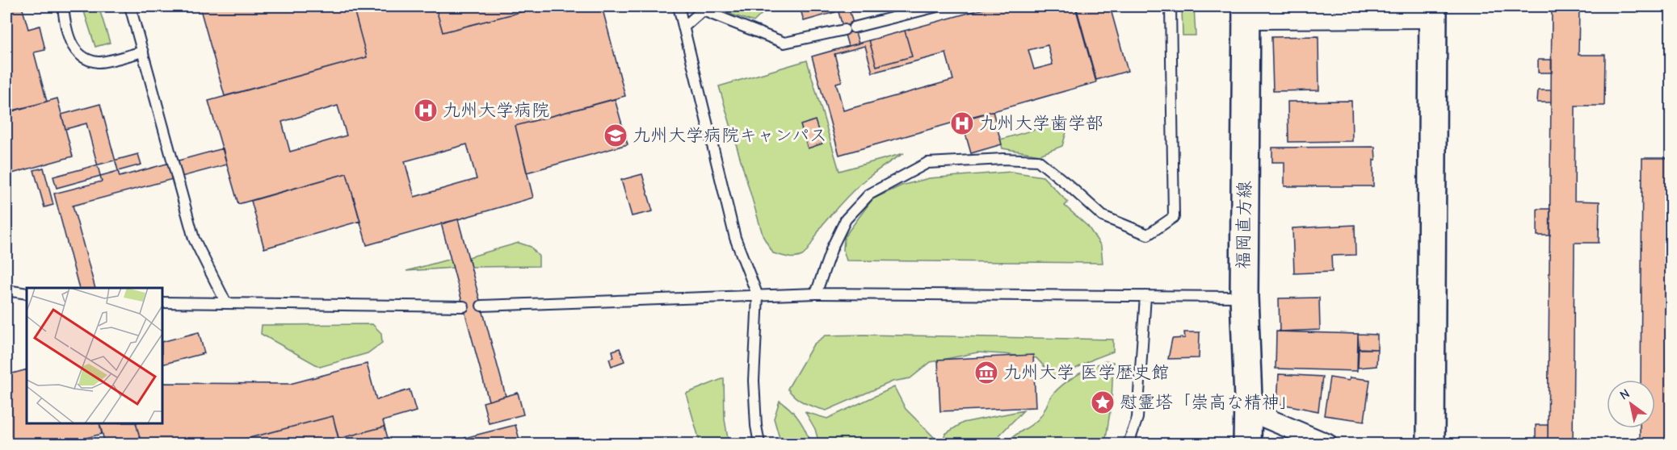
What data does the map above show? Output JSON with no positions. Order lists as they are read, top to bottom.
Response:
{
  "streets": {
    "main road": ["福岡直方線"]
  },
  "places": {
    "hospital": ["九州大学病院", "九州大学歯学部"],
    "school or university": ["九州大学病院キャンパス"],
    "museum": ["九州大学 医学歴史館"],
    "place": ["慰霊塔「崇高な精神」"]
  },
  "north": "top left"
}
